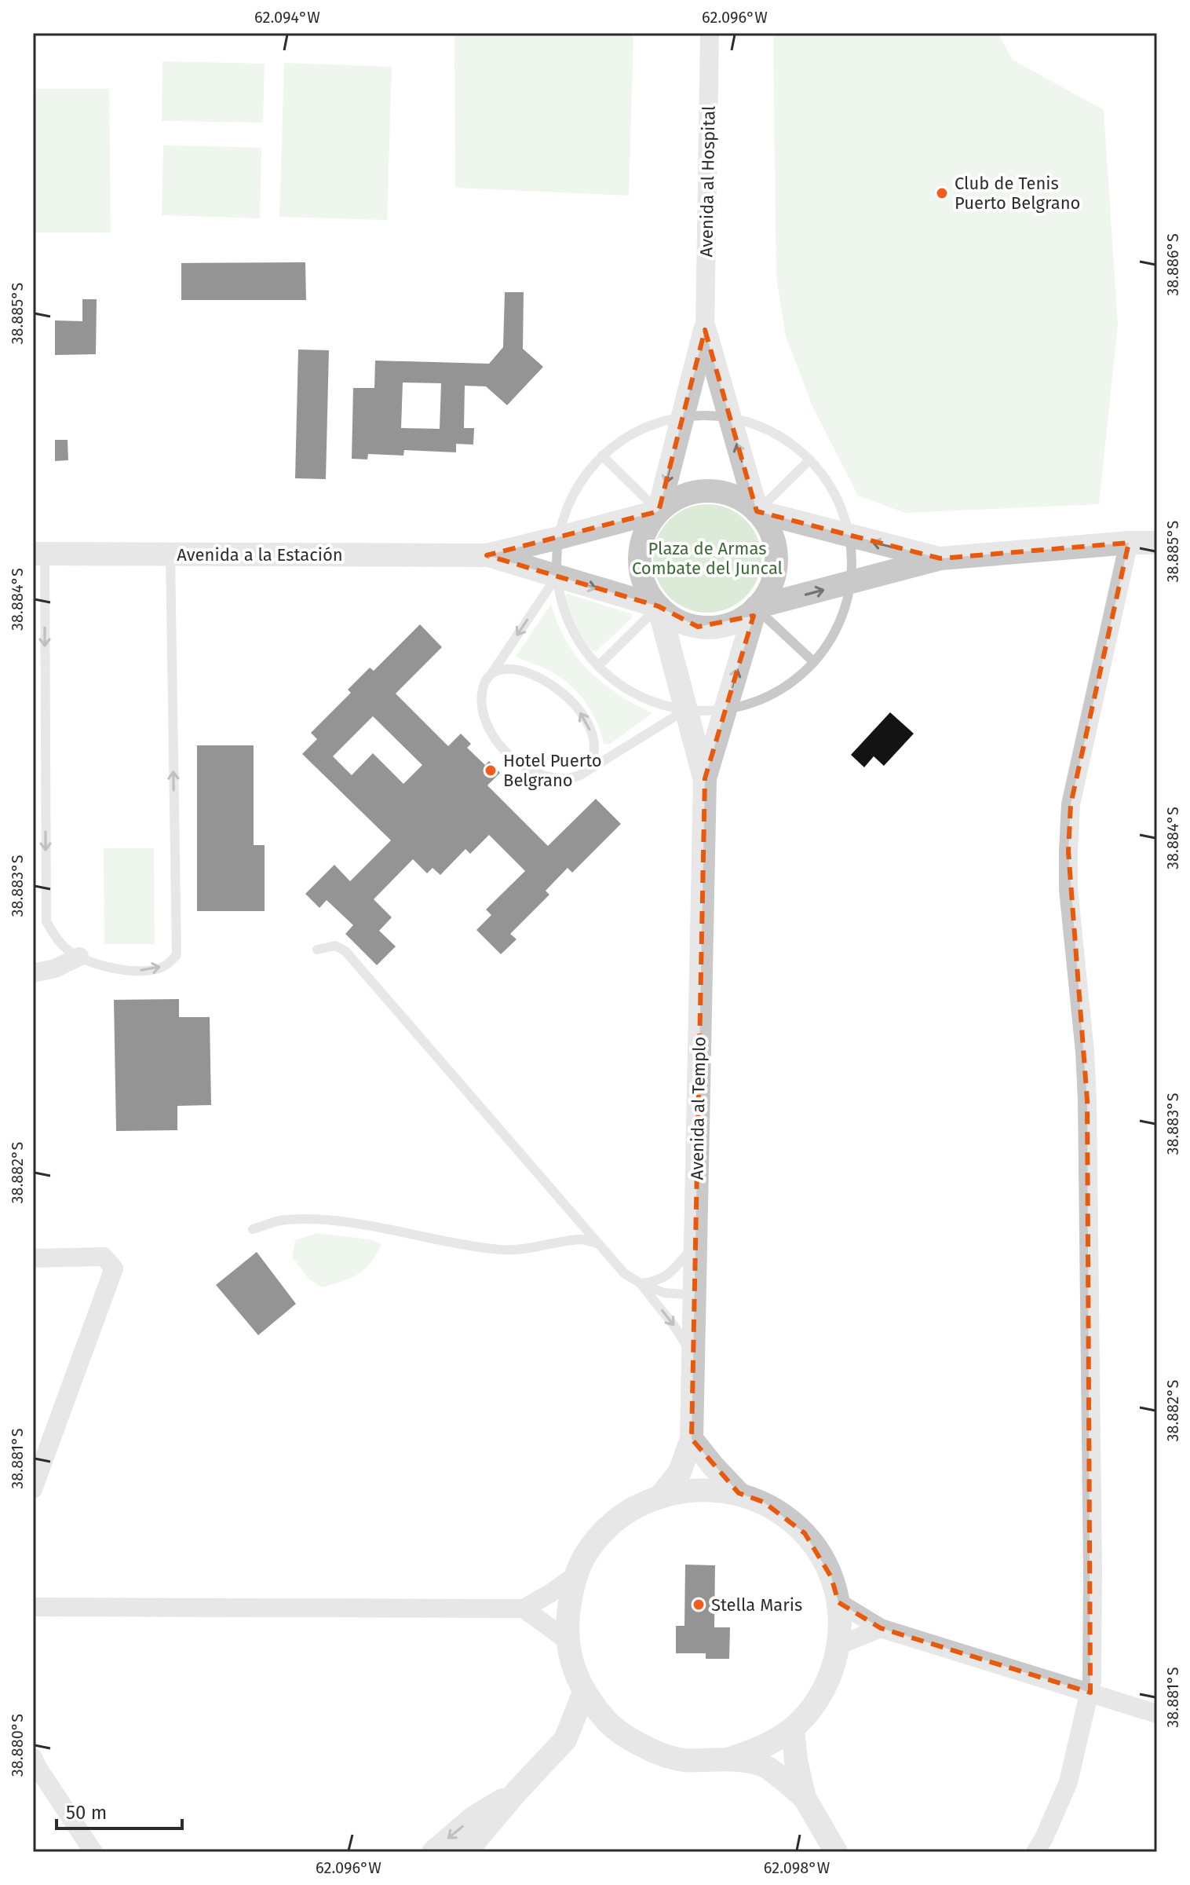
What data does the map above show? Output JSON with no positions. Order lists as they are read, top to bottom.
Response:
{
  "streets": {
    "street": ["Avenida al Hospital", "Avenida a la Estación", "Avenida al Templo"]
  },
  "parks": ["Plaza de Armas Combate del Juncal"],
  "places": ["Club de Tenis Puerto Belgrano", "Hotel Puerto Belgrano", "Stella Maris"],
  "scale_bar": "50 m",
  "coordinates": [
    "62.094°W",
    "62.096°W",
    "38.886°S",
    "38.885°S",
    "38.884°S",
    "38.883°S",
    "38.882°S",
    "38.881°S",
    "38.880°S",
    "62.098°W"
  ]
}
